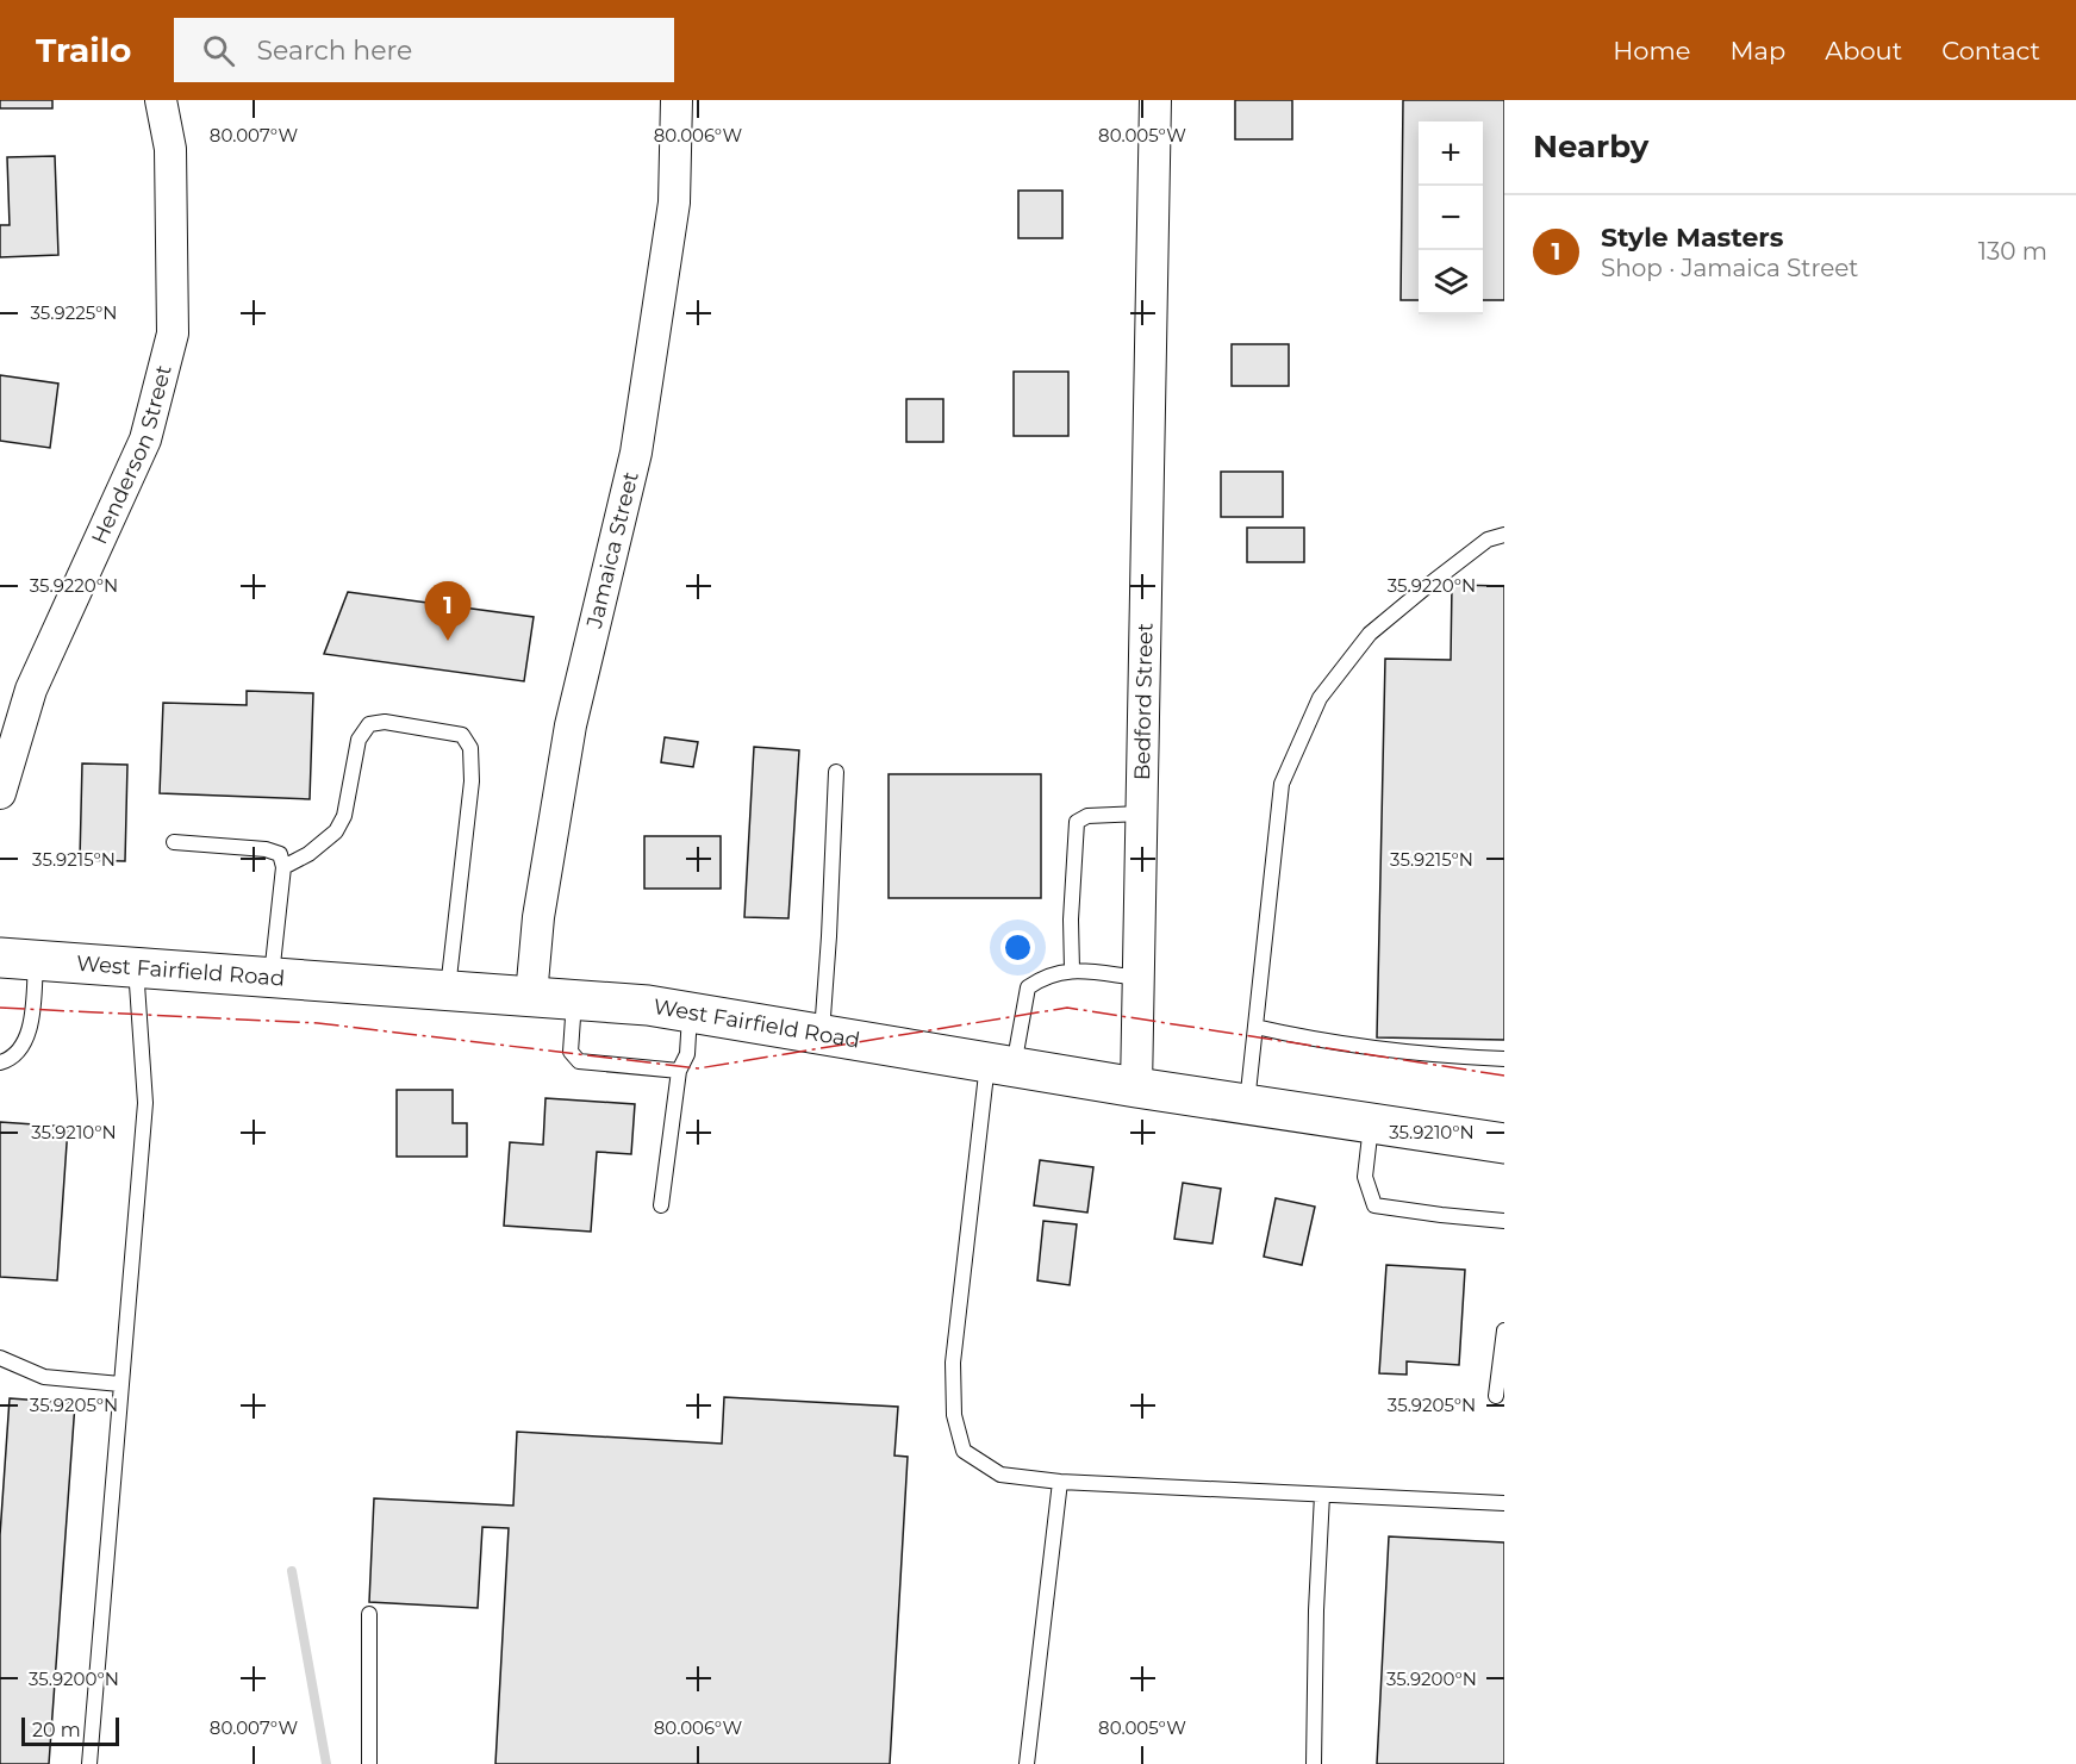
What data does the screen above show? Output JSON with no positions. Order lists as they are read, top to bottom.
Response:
{
  "streets": {
    "main road": ["West Fairfield Road"],
    "street": ["Henderson Street", "Jamaica Street", "Bedford Street"]
  },
  "crossings": [
    ["Jamaica Street", "West Fairfield Road"],
    ["Bedford Street", "West Fairfield Road"]
  ],
  "scale_bar": "20 m",
  "page": {
    "header": "Trailo",
    "search": "Search here",
    "nav": [
      "Home",
      "Map",
      "About",
      "Contact"
    ],
    "heading": "Nearby",
    "map_buttons": ["+", "−"],
    "list": [
      {
        "mark": "1",
        "name": "Style Masters",
        "note": "Shop · Jamaica Street",
        "value": "130 m"
      }
    ],
    "pins": "1",
    "scale": "20 m"
  },
  "coordinates": [
    "80.007°W",
    "80.006°W",
    "80.005°W",
    "35.9225°N",
    "35.9220°N",
    "35.9215°N",
    "35.9210°N",
    "35.9205°N",
    "35.9200°N"
  ]
}
